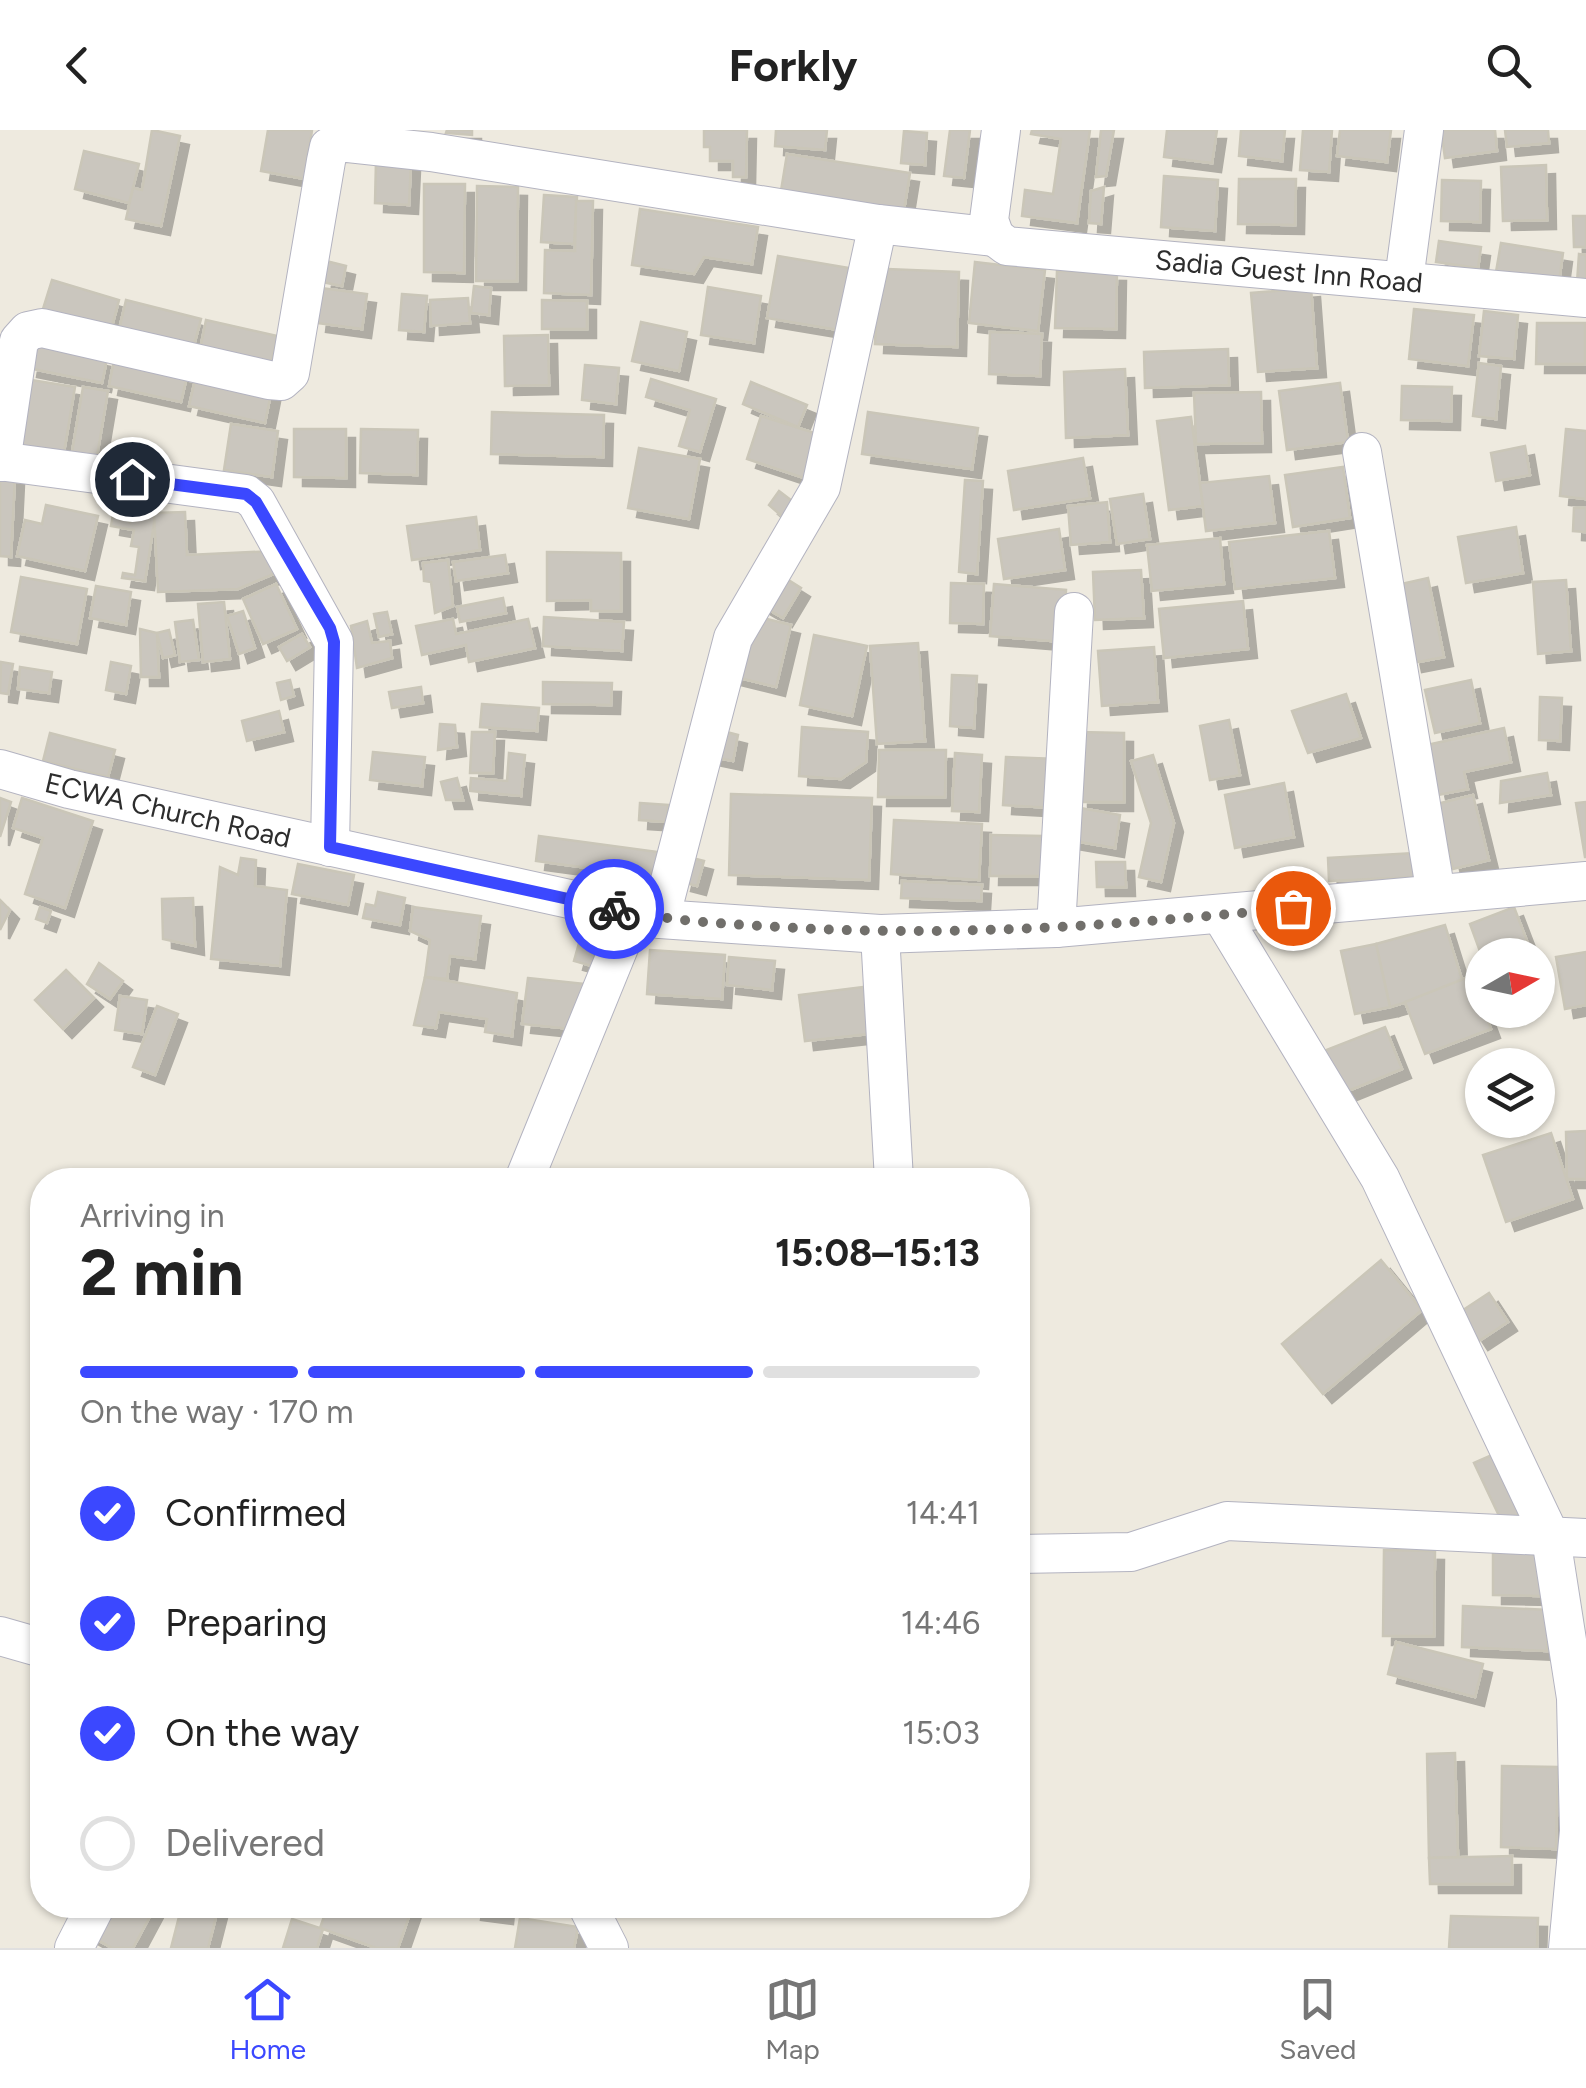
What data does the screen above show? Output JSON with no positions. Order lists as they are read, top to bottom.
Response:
{
  "streets": {
    "street": ["Sadia Guest Inn Road", "ECWA Church Road"]
  },
  "north": "right",
  "page": {
    "header": "Forkly",
    "heading": ["2 min", "Arriving in", "15:08–15:13"],
    "bar": "On the way · 170 m",
    "list": [
      ["Confirmed", "14:41"],
      ["Preparing", "14:46"],
      ["On the way", "15:03"],
      "Delivered"
    ],
    "tabs": ["Home", "Map", "Saved"]
  }
}
